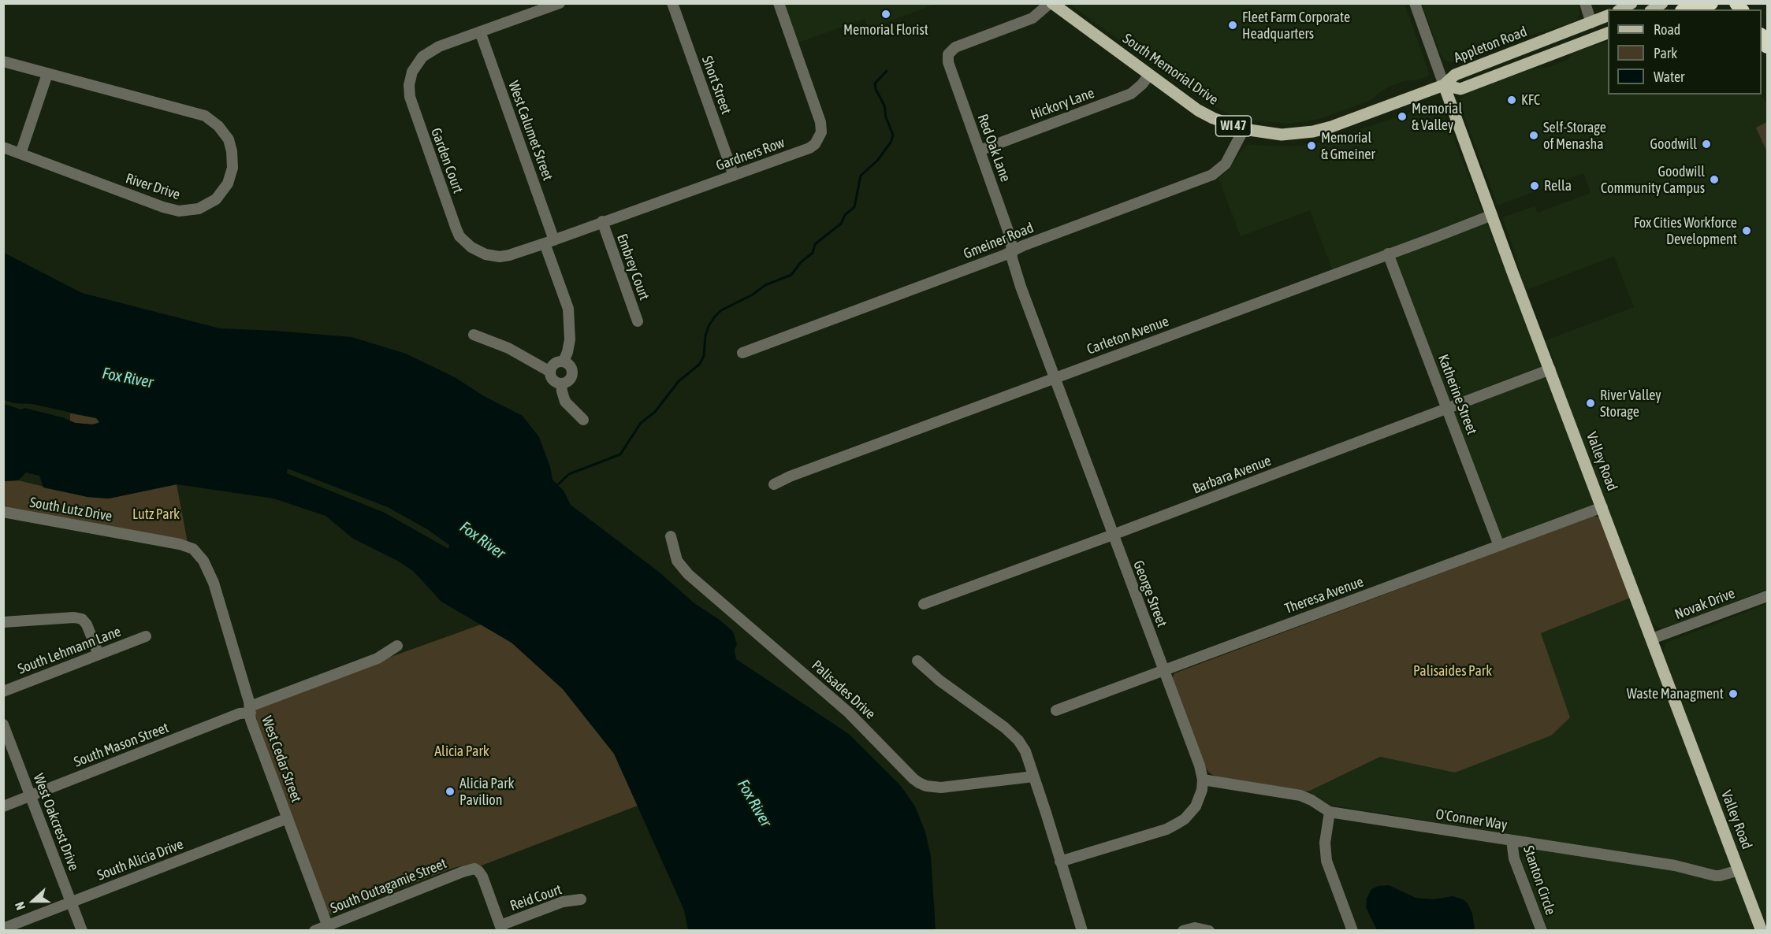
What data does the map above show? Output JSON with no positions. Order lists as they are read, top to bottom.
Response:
{
  "streets": {
    "main road": [
      "Appleton Road",
      "South Memorial Drive",
      "WI 47",
      "Valley Road"
    ],
    "street": [
      "Short Street",
      "Hickory Lane",
      "West Calumet Street",
      "Red Oak Lane",
      "Gardners Row",
      "Garden Court",
      "River Drive",
      "Gmeiner Road",
      "Embrey Court",
      "Carleton Avenue",
      "Katherine Street",
      "Barbara Avenue",
      "South Lutz Drive",
      "George Street",
      "Theresa Avenue",
      "Novak Drive",
      "South Lehmann Lane",
      "Palisades Drive",
      "South Mason Street",
      "West Cedar Street",
      "O'Conner Way",
      "West Oakcrest Drive",
      "South Alicia Drive",
      "Stanton Circle",
      "South Outagamie Street",
      "Reid Court"
    ]
  },
  "crossings": [
    ["Appleton Road", "South Memorial Drive"],
    ["Appleton Road", "Valley Road"],
    ["South Memorial Drive", "Hickory Lane"],
    ["South Memorial Drive", "Red Oak Lane"],
    ["South Memorial Drive", "Gmeiner Road"],
    ["South Memorial Drive", "Valley Road"],
    ["Short Street", "Gardners Row"],
    ["Hickory Lane", "Red Oak Lane"],
    ["West Calumet Street", "Gardners Row"],
    ["West Calumet Street", "Garden Court"],
    ["Red Oak Lane", "Gmeiner Road"],
    ["Red Oak Lane", "George Street"],
    ["Gardners Row", "Garden Court"],
    ["Gardners Row", "Embrey Court"],
    ["Gmeiner Road", "George Street"],
    ["Carleton Avenue", "Katherine Street"],
    ["Carleton Avenue", "Valley Road"],
    ["Carleton Avenue", "George Street"],
    ["Katherine Street", "Barbara Avenue"],
    ["Katherine Street", "Theresa Avenue"],
    ["Valley Road", "Barbara Avenue"],
    ["Valley Road", "Theresa Avenue"],
    ["Valley Road", "Novak Drive"],
    ["Valley Road", "O'Conner Way"],
    ["Barbara Avenue", "George Street"],
    ["South Lutz Drive", "West Cedar Street"],
    ["George Street", "Theresa Avenue"],
    ["George Street", "O'Conner Way"],
    ["South Mason Street", "West Cedar Street"],
    ["South Mason Street", "West Oakcrest Drive"],
    ["West Cedar Street", "South Alicia Drive"],
    ["West Cedar Street", "South Outagamie Street"],
    ["O'Conner Way", "Stanton Circle"],
    ["West Oakcrest Drive", "South Alicia Drive"],
    ["South Outagamie Street", "Reid Court"]
  ],
  "water": ["Fox River"],
  "parks": ["Lutz Park", "Palisaides Park", "Alicia Park"],
  "places": [
    "Memorial Florist",
    "Fleet Farm Corporate Headquarters",
    "KFC",
    "Memorial & Valley",
    "Self-Storage of Menasha",
    "Goodwill",
    "Memorial & Gmeiner",
    "Goodwill Community Campus",
    "Rella",
    "Fox Cities Workforce Development",
    "River Valley Storage",
    "Waste Managment",
    "Alicia Park Pavilion"
  ],
  "legend": ["Road", "Park", "Water"],
  "north": "left"
}
